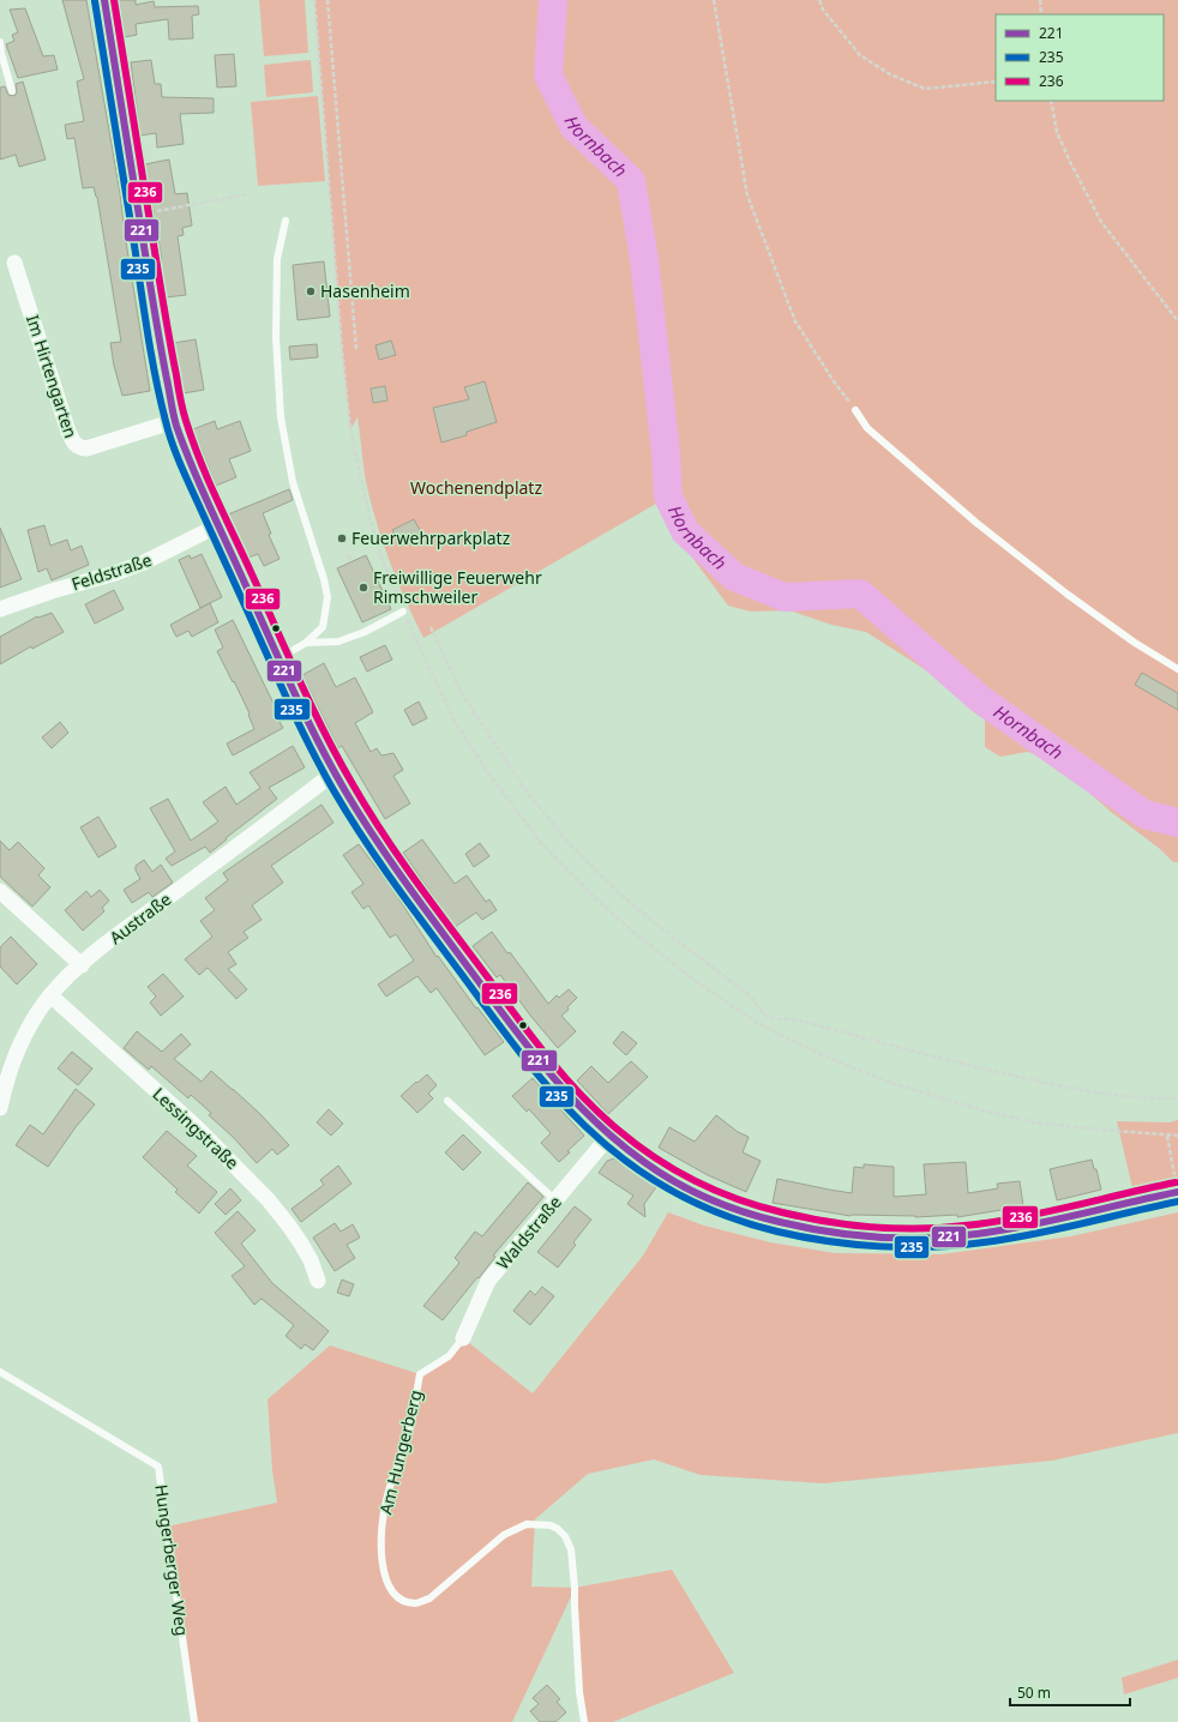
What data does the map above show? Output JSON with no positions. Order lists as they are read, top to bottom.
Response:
{
  "streets": {
    "street": [
      "Im Hirtengarten",
      "Feldstraße",
      "Austraße",
      "Lessingstraße",
      "Waldstraße"
    ],
    "lane": ["Am Hungerberg", "Hungerberger Weg"]
  },
  "crossings": [
    ["Austraße", "Lessingstraße"],
    ["Waldstraße", "Am Hungerberg"]
  ],
  "water": ["Hornbach"],
  "parks": ["Wochenendplatz"],
  "places": ["Hasenheim", "Feuerwehrparkplatz", "Freiwillige Feuerwehr Rimschweiler"],
  "lines": ["transit line 221", "transit line 236", "transit line 235"],
  "legend": ["221", "235", "236"],
  "scale_bar": "50 m"
}
